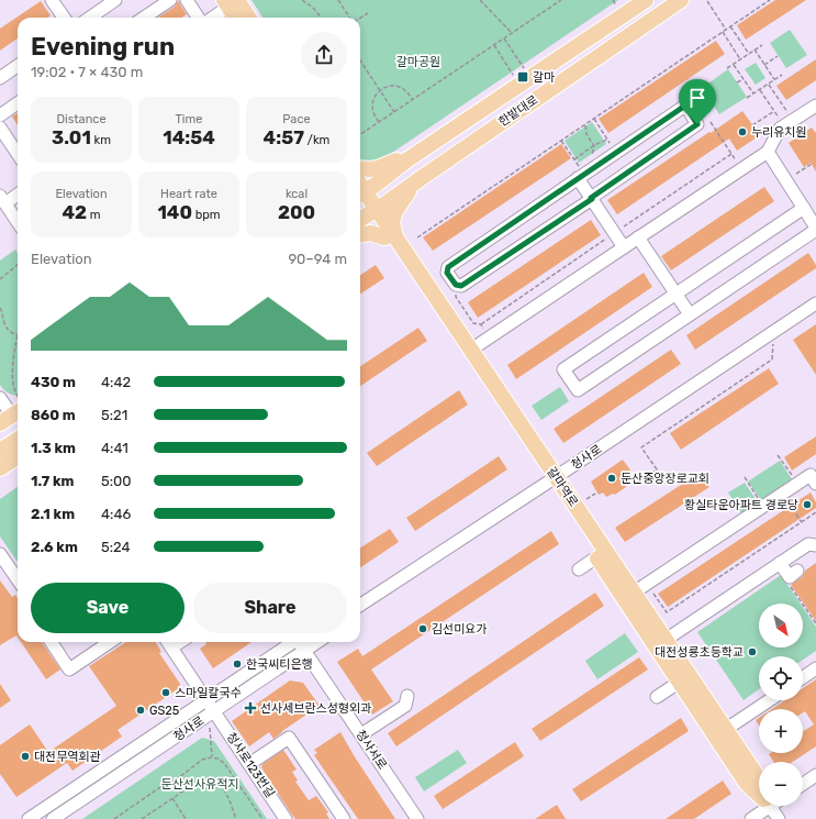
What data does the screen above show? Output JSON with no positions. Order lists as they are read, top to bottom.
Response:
{
  "streets": {
    "main road": ["한밭대로", "갈마역로"],
    "street": ["청사로", "청사서로", "청사로123번길"]
  },
  "crossings": [
    ["한밭대로", "갈마역로"],
    ["청사로", "갈마역로"],
    ["청사로", "청사서로"],
    ["청사로", "청사로123번길"]
  ],
  "parks": ["갈마공원", "둔산선사유적지"],
  "places": {
    "transit": ["갈마"],
    "other": [
      "누리유치원",
      "둔산중앙장로교회",
      "황실타운아파트 경로당",
      "김선미요가",
      "대전성룡초등학교",
      "한국씨티은행",
      "스마일칼국수",
      "GS25",
      "대전무역회관"
    ],
    "health": ["선사세브란스성형외과"]
  },
  "north": "bottom right",
  "page": {
    "heading": ["Evening run", "19:02 · 7 × 430 m"],
    "stats": [
      ["Distance", "3.01 km"],
      ["Time", "14:54"],
      ["Pace", "4:57 /km"],
      ["Elevation", "42 m"],
      ["Heart rate", "140 bpm"],
      ["kcal", "200"]
    ],
    "chart": ["Elevation", "90–94 m"],
    "list": [
      {
        "name": "430 m",
        "note": "4:42"
      },
      {
        "name": "860 m",
        "note": "5:21"
      },
      {
        "name": "1.3 km",
        "note": "4:41"
      },
      {
        "name": "1.7 km",
        "note": "5:00"
      },
      {
        "name": "2.1 km",
        "note": "4:46"
      },
      {
        "name": "2.6 km",
        "note": "5:24"
      }
    ],
    "buttons": ["Save", "Share"],
    "map_buttons": ["+", "−"]
  }
}
